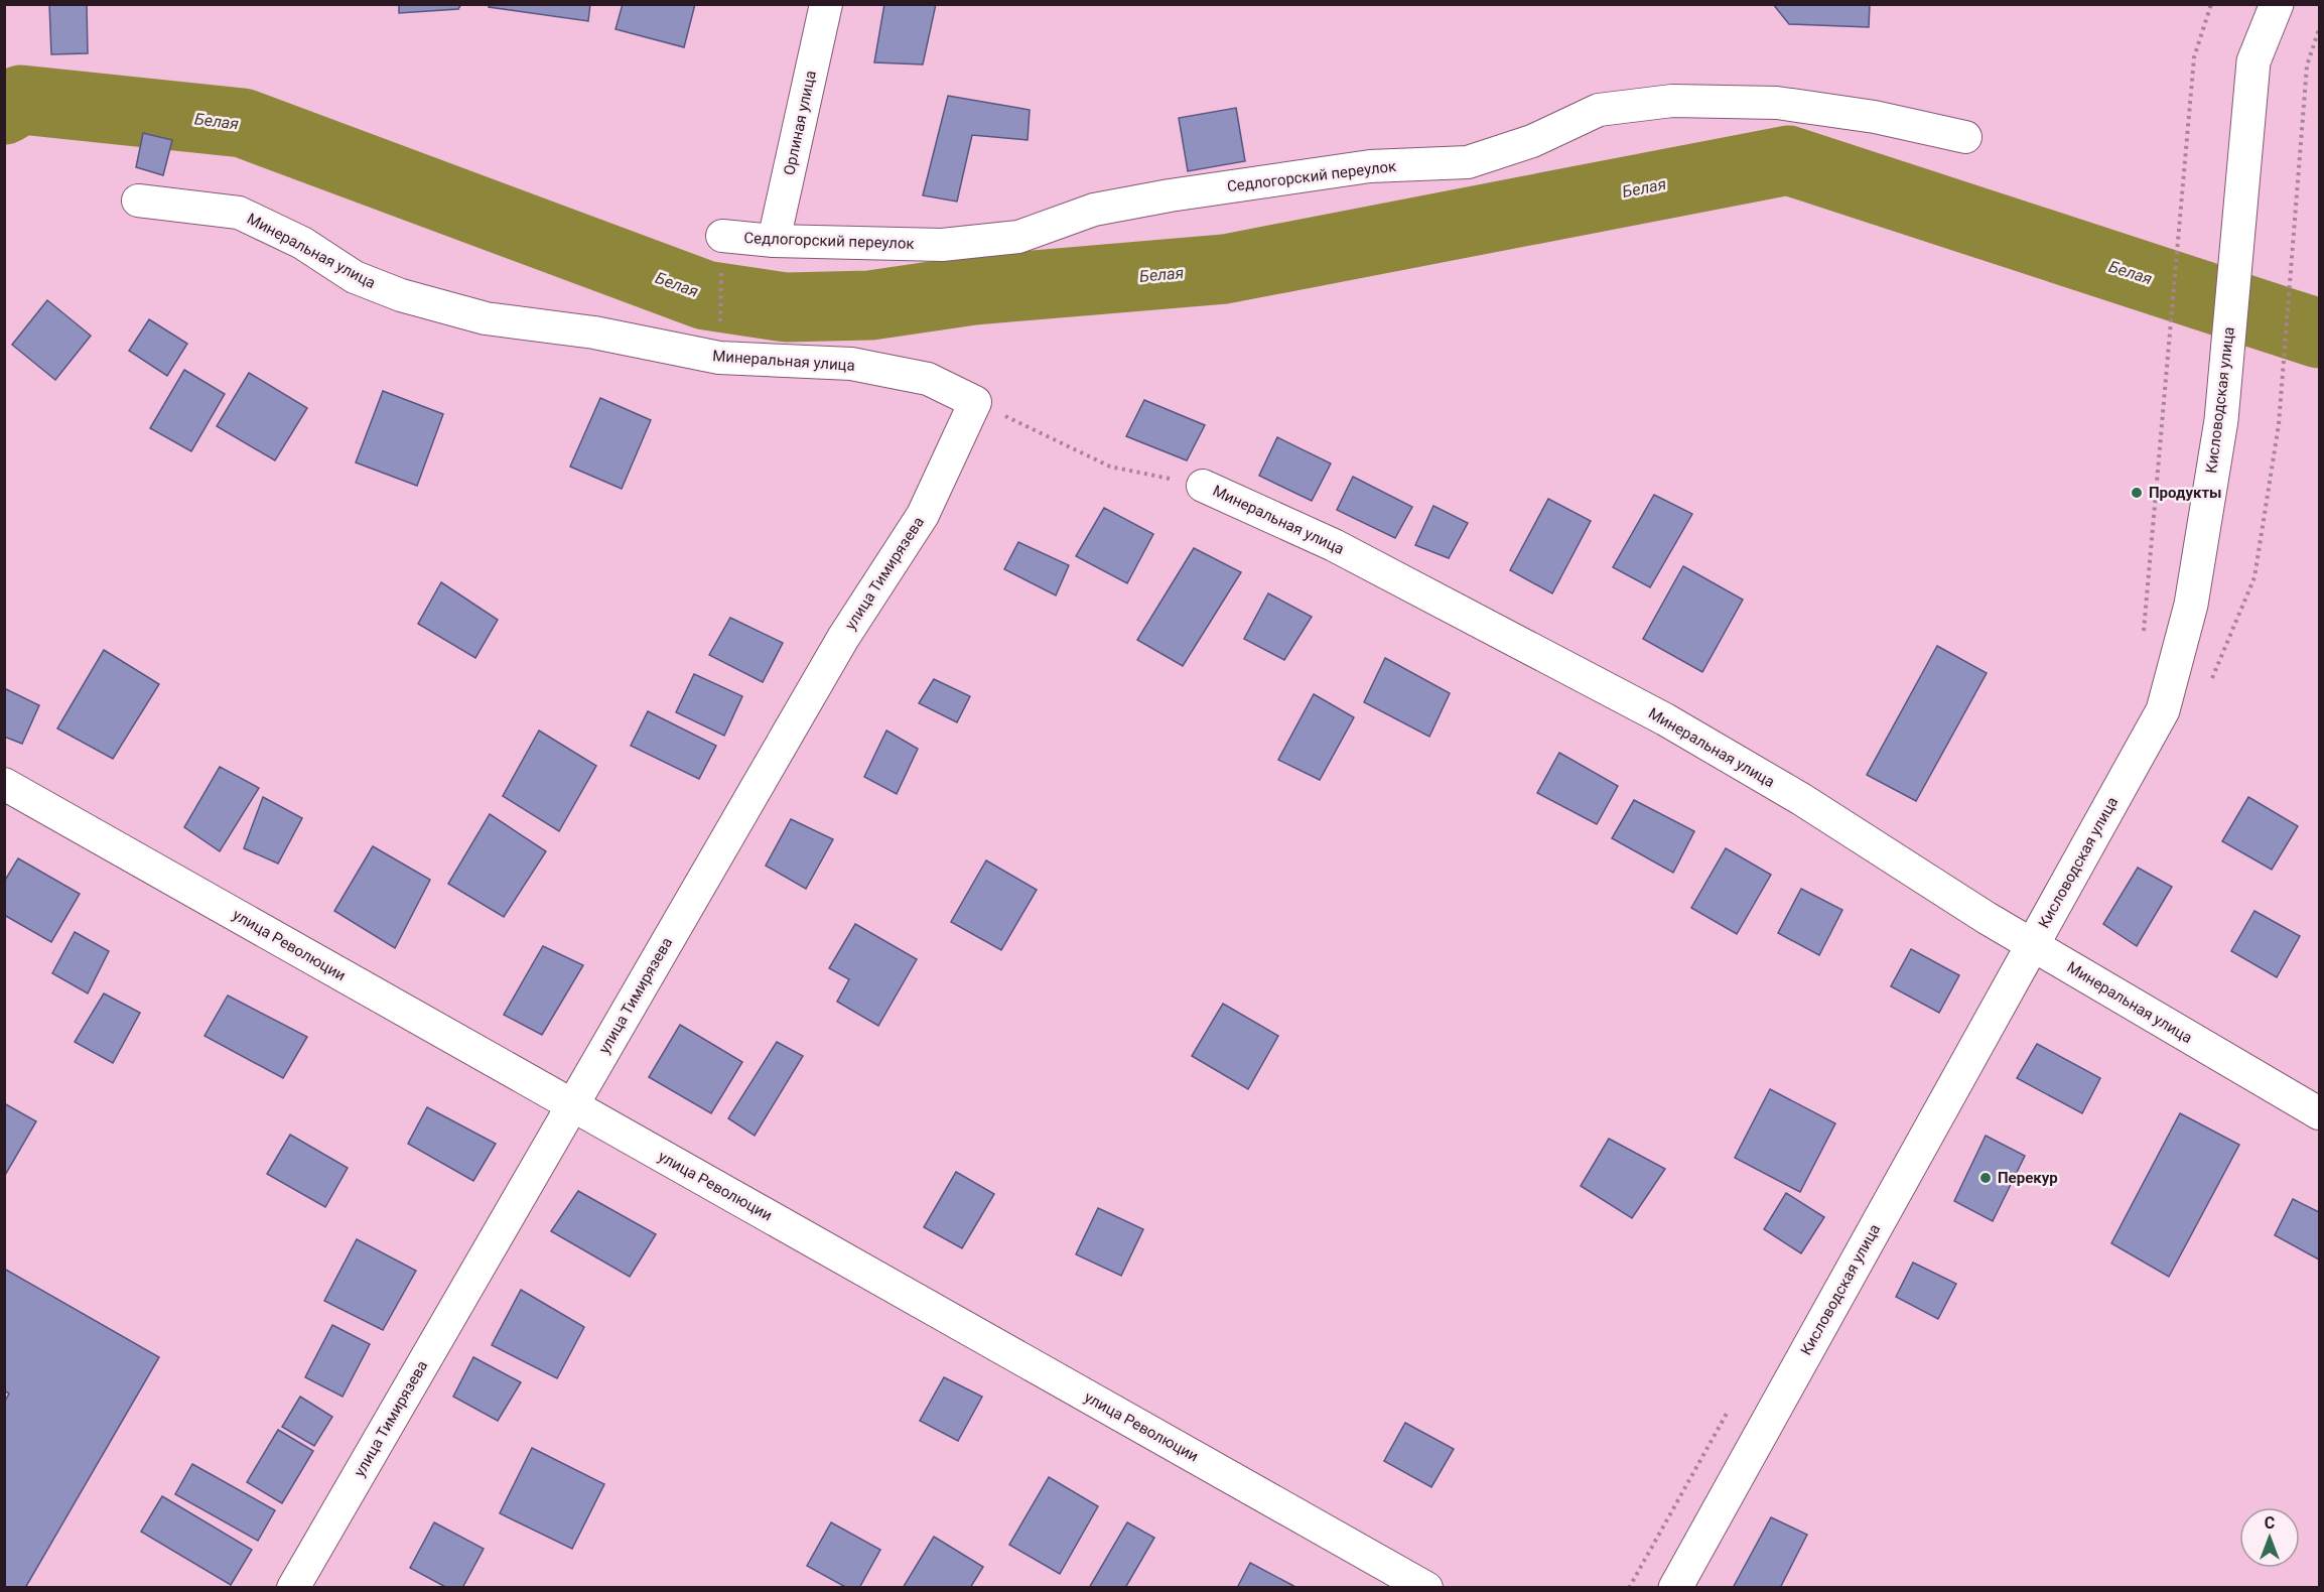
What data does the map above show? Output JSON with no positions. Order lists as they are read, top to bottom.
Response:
{
  "streets": {
    "main road": ["Кисловодская улица"],
    "street": [
      "Орлиная улица",
      "Седлогорский переулок",
      "Минеральная улица",
      "улица Тимирязева",
      "улица Революции"
    ]
  },
  "crossings": [
    ["Орлиная улица", "Седлогорский переулок"],
    ["Минеральная улица", "Кисловодская улица"],
    ["Минеральная улица", "улица Тимирязева"],
    ["улица Тимирязева", "улица Революции"]
  ],
  "water": ["Белая"],
  "places": ["Продукты", "Перекур"],
  "north": "top"
}
